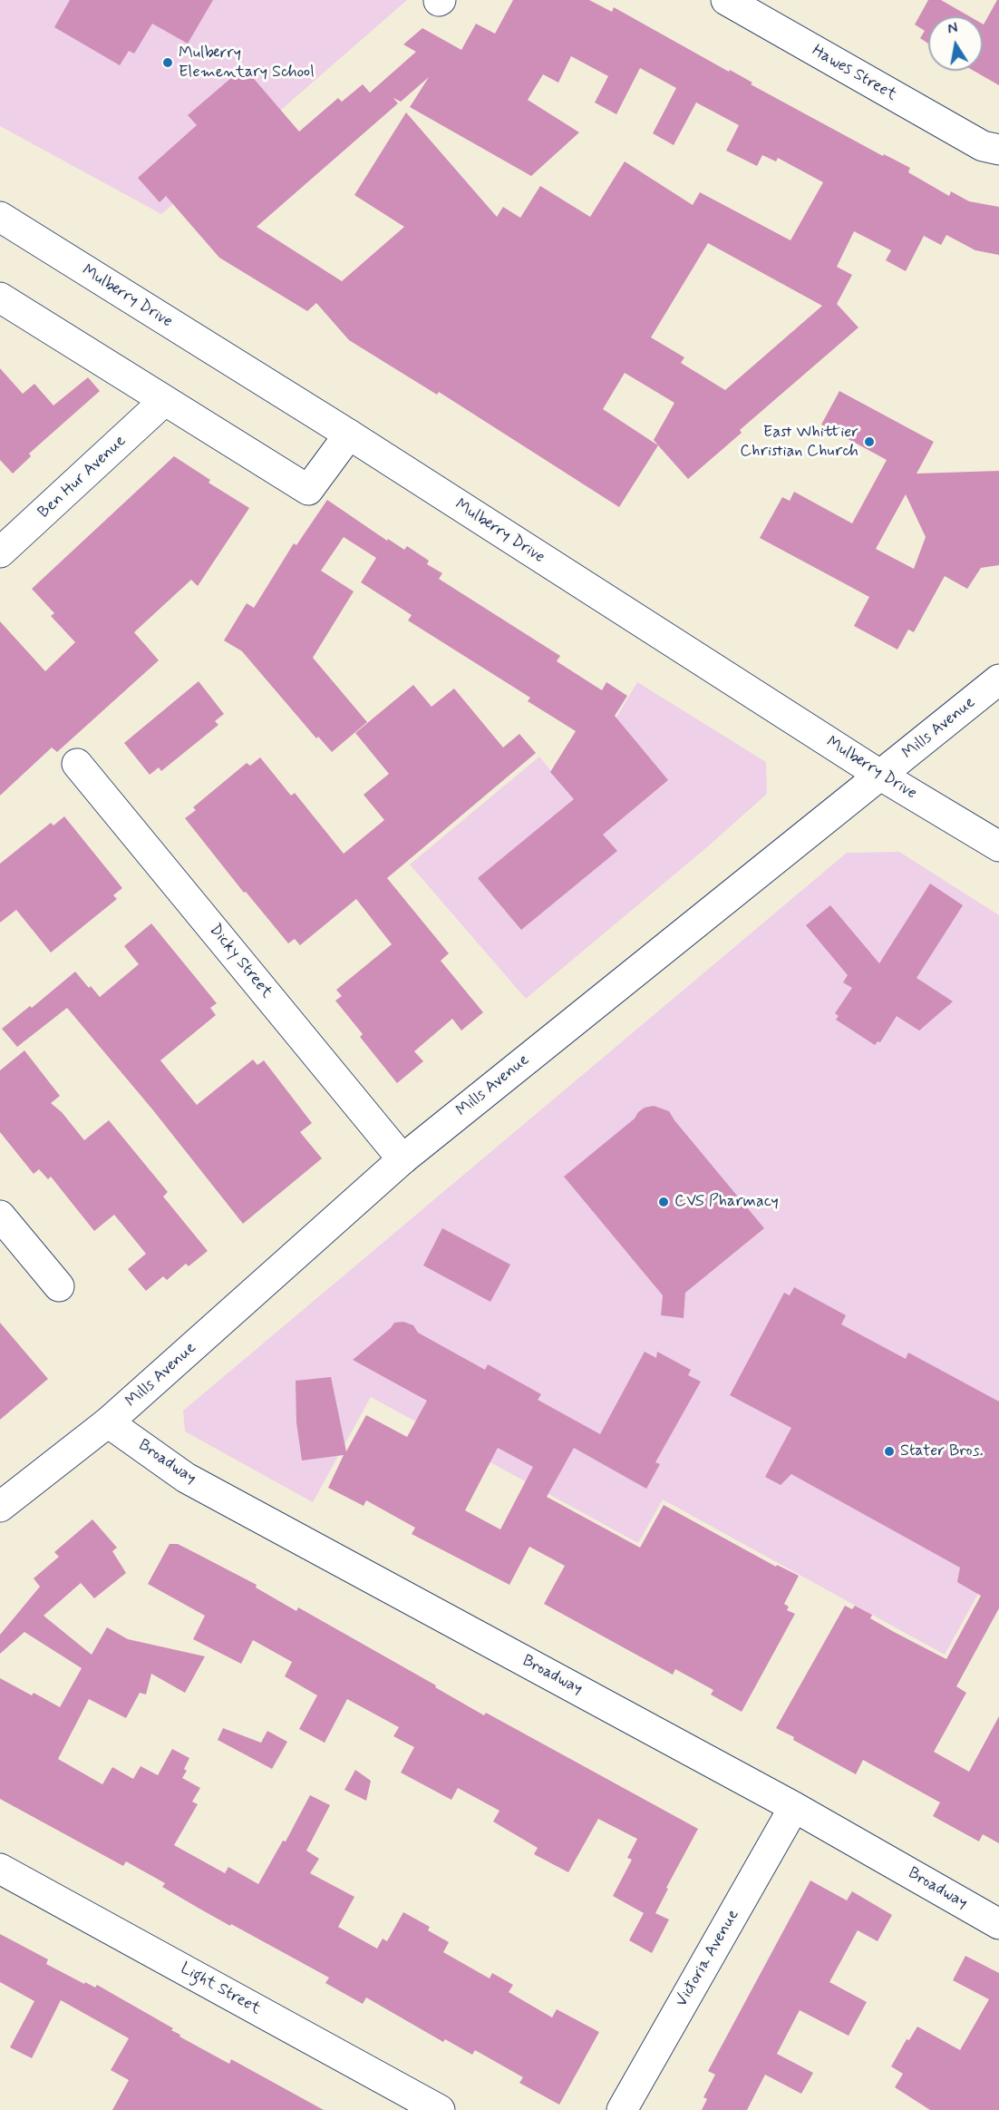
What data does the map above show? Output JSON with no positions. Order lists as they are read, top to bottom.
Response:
{
  "streets": {
    "street": [
      "Hawes Street",
      "Mulberry Drive",
      "Ben Hur Avenue",
      "Mills Avenue",
      "Dicky Street",
      "Broadway",
      "Victoria Avenue",
      "Light Street"
    ]
  },
  "crossings": [
    ["Mulberry Drive", "Mills Avenue"],
    ["Mills Avenue", "Dicky Street"],
    ["Mills Avenue", "Broadway"],
    ["Broadway", "Victoria Avenue"]
  ],
  "places": [
    "Mulberry Elementary School",
    "East Whittier Christian Church",
    "CVS Pharmacy",
    "Stater Bros."
  ],
  "north": "top"
}
